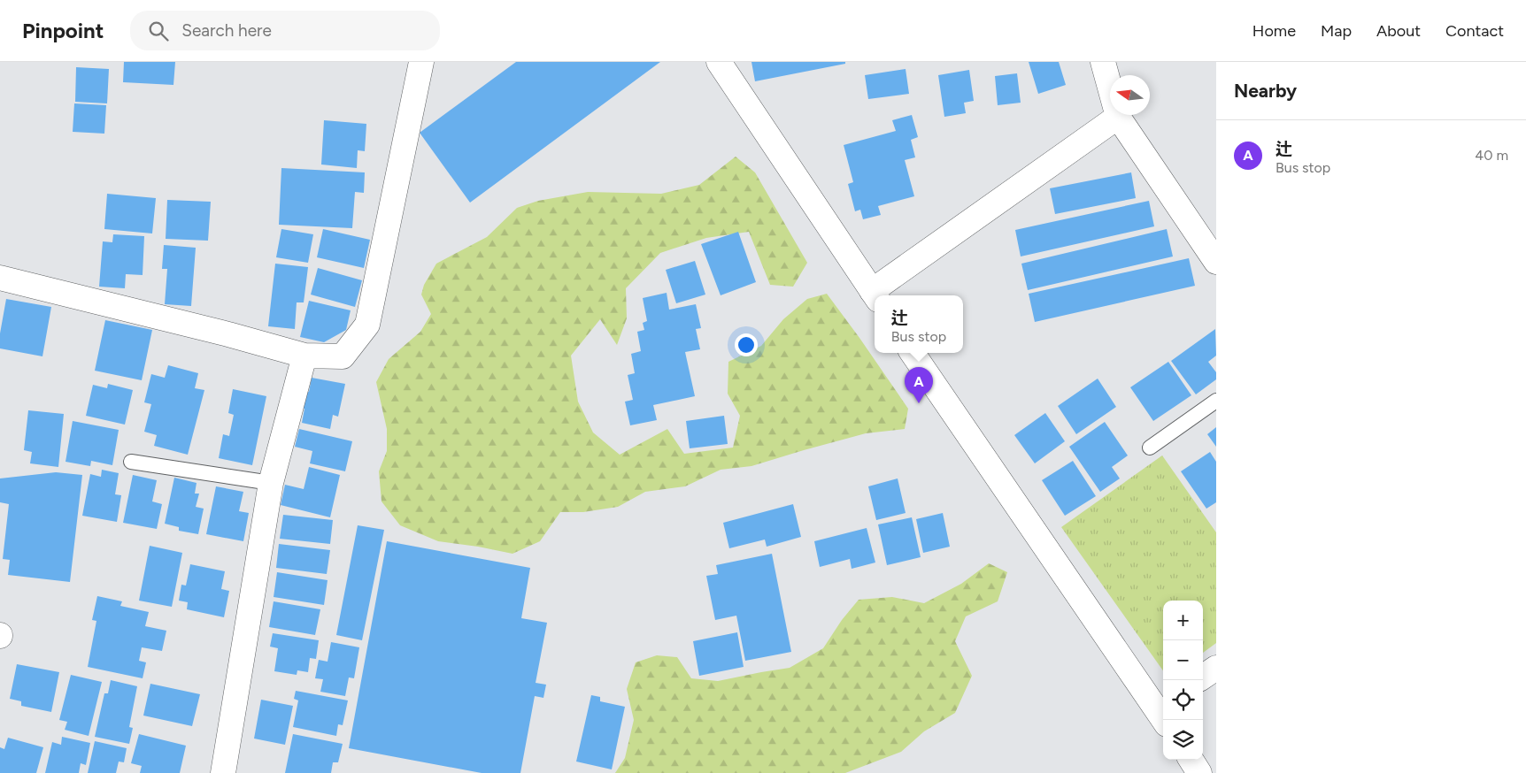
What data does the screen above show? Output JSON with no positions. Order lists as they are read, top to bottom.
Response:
{
  "north": "left",
  "page": {
    "header": "Pinpoint",
    "search": "Search here",
    "nav": [
      "Home",
      "Map",
      "About",
      "Contact"
    ],
    "heading": "Nearby",
    "list": [
      {
        "mark": "A",
        "name": "辻",
        "note": "Bus stop",
        "value": "40 m"
      }
    ],
    "popup": ["辻", "Bus stop"],
    "pins": "A",
    "map_buttons": ["+", "−"]
  }
}
